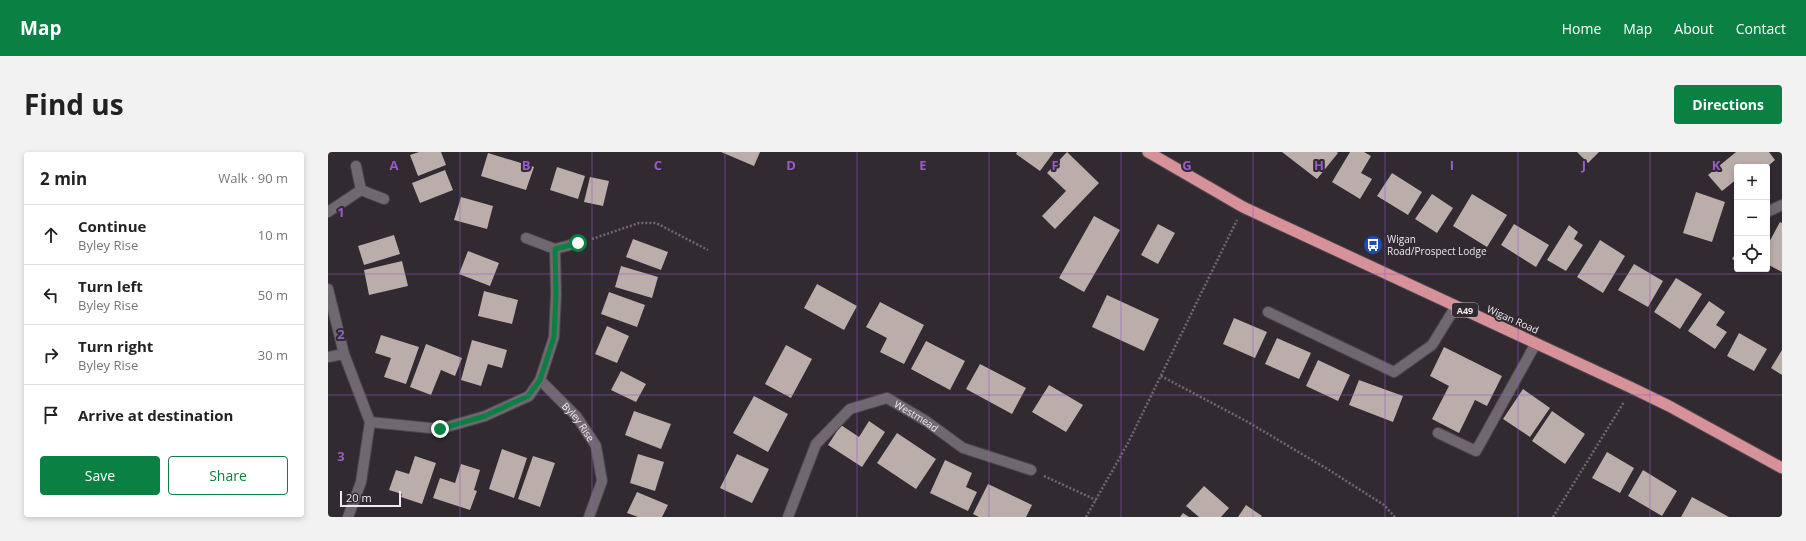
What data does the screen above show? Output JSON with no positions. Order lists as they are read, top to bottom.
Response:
{
  "streets": {
    "highway": ["A49", "Wigan Road"],
    "street": ["Westmead", "Byley Rise"]
  },
  "places": {
    "bus stop": ["Wigan Road/Prospect Lodge"]
  },
  "scale_bar": "20 m",
  "page": {
    "header": "Map",
    "nav": [
      "Home",
      "Map",
      "About",
      "Contact"
    ],
    "title": "Find us",
    "buttons": [
      "Directions",
      ["Save", "Share"]
    ],
    "heading": ["2 min", "Walk · 90 m"],
    "map_buttons": ["+", "−"],
    "list": [
      ["Continue", "Byley Rise", "10 m"],
      ["Turn left", "Byley Rise", "50 m"],
      ["Turn right", "Byley Rise", "30 m"],
      "Arrive at destination"
    ],
    "scale": "20 m"
  },
  "grid": {
    "columns": [
      "A",
      "B",
      "C",
      "D",
      "E",
      "F",
      "G",
      "H",
      "I",
      "J",
      "K"
    ],
    "rows": ["1", "2", "3"]
  }
}
